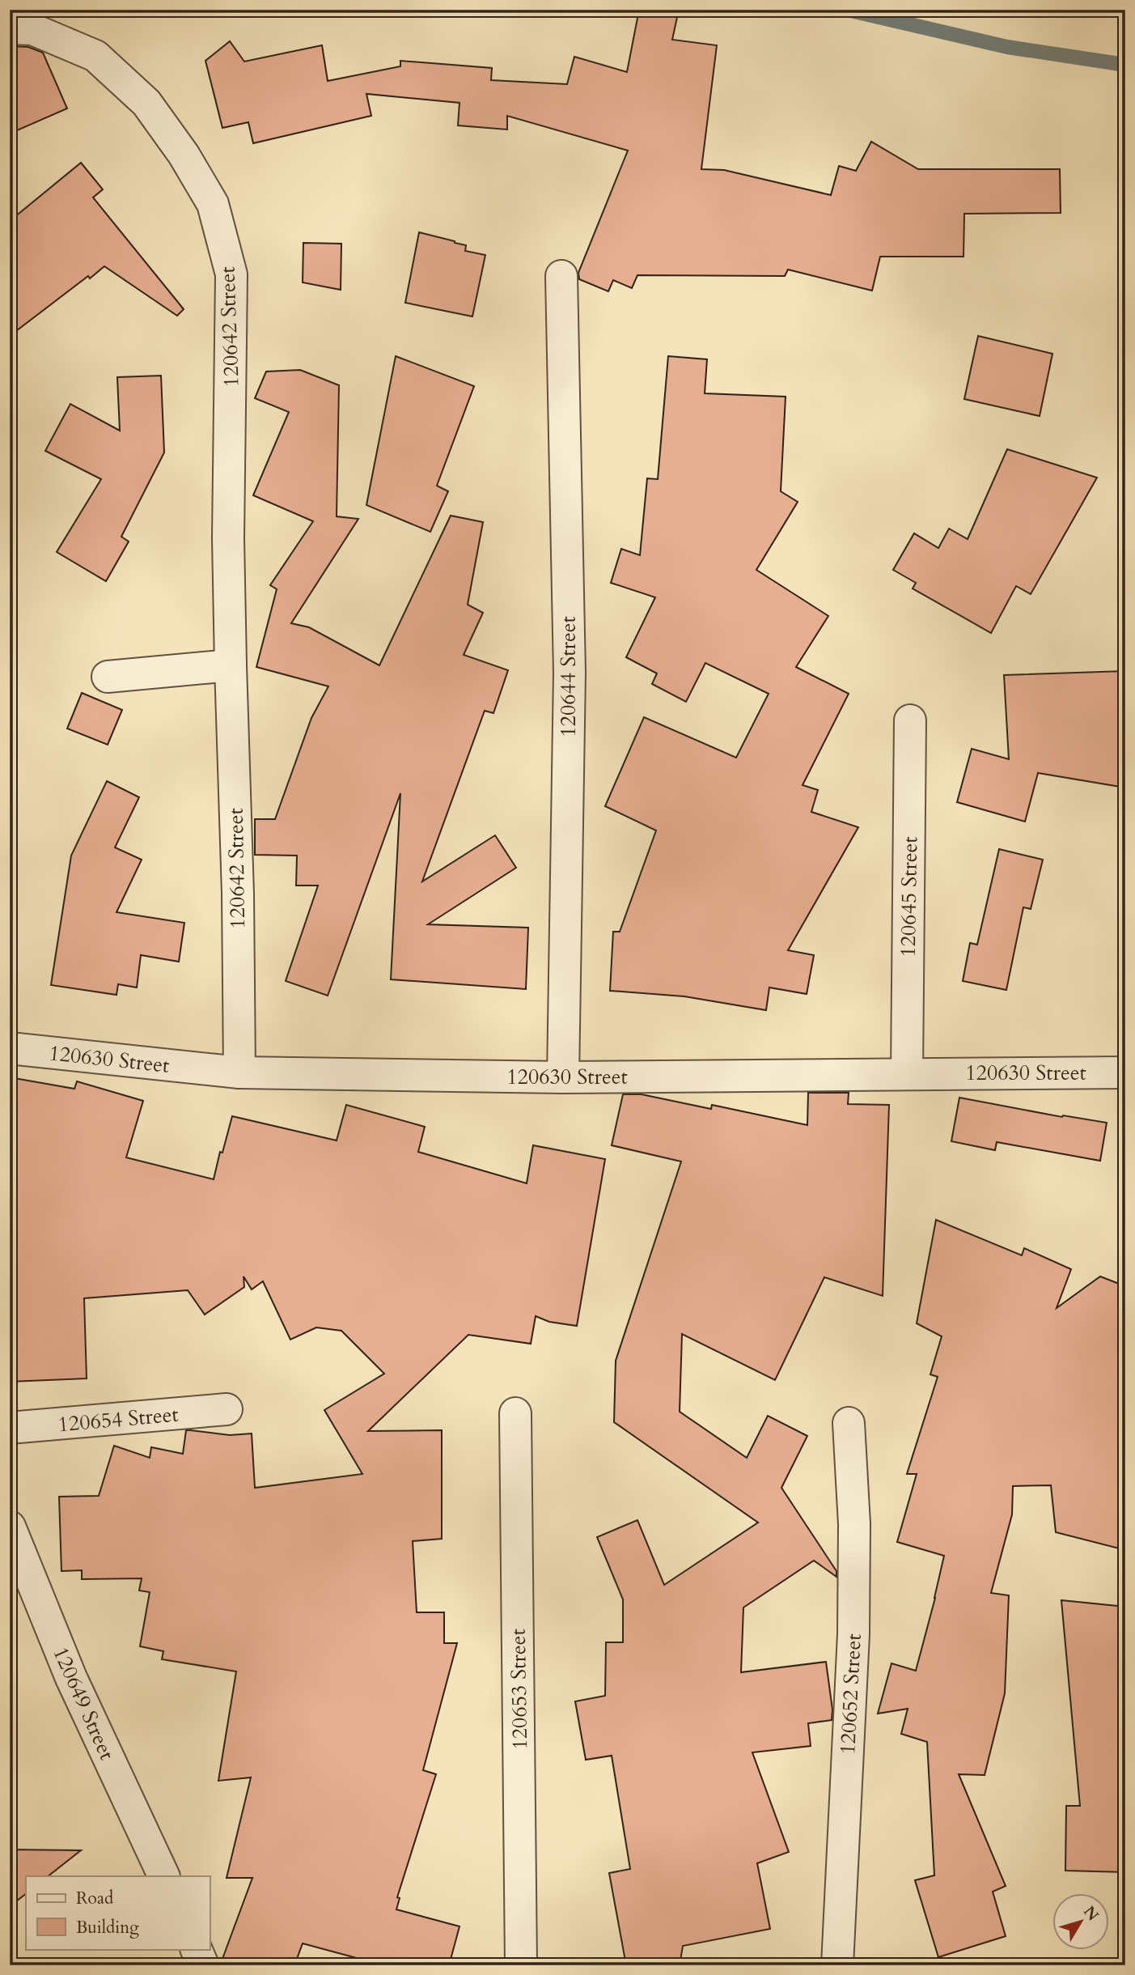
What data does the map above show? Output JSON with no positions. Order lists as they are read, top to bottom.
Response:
{
  "streets": {
    "street": [
      "120642 Street",
      "120644 Street",
      "120645 Street",
      "120630 Street",
      "120654 Street",
      "120653 Street",
      "120652 Street",
      "120649 Street"
    ]
  },
  "crossings": [
    ["120642 Street", "120630 Street"],
    ["120644 Street", "120630 Street"],
    ["120645 Street", "120630 Street"]
  ],
  "legend": ["Road", "Building"],
  "north": "top right"
}
